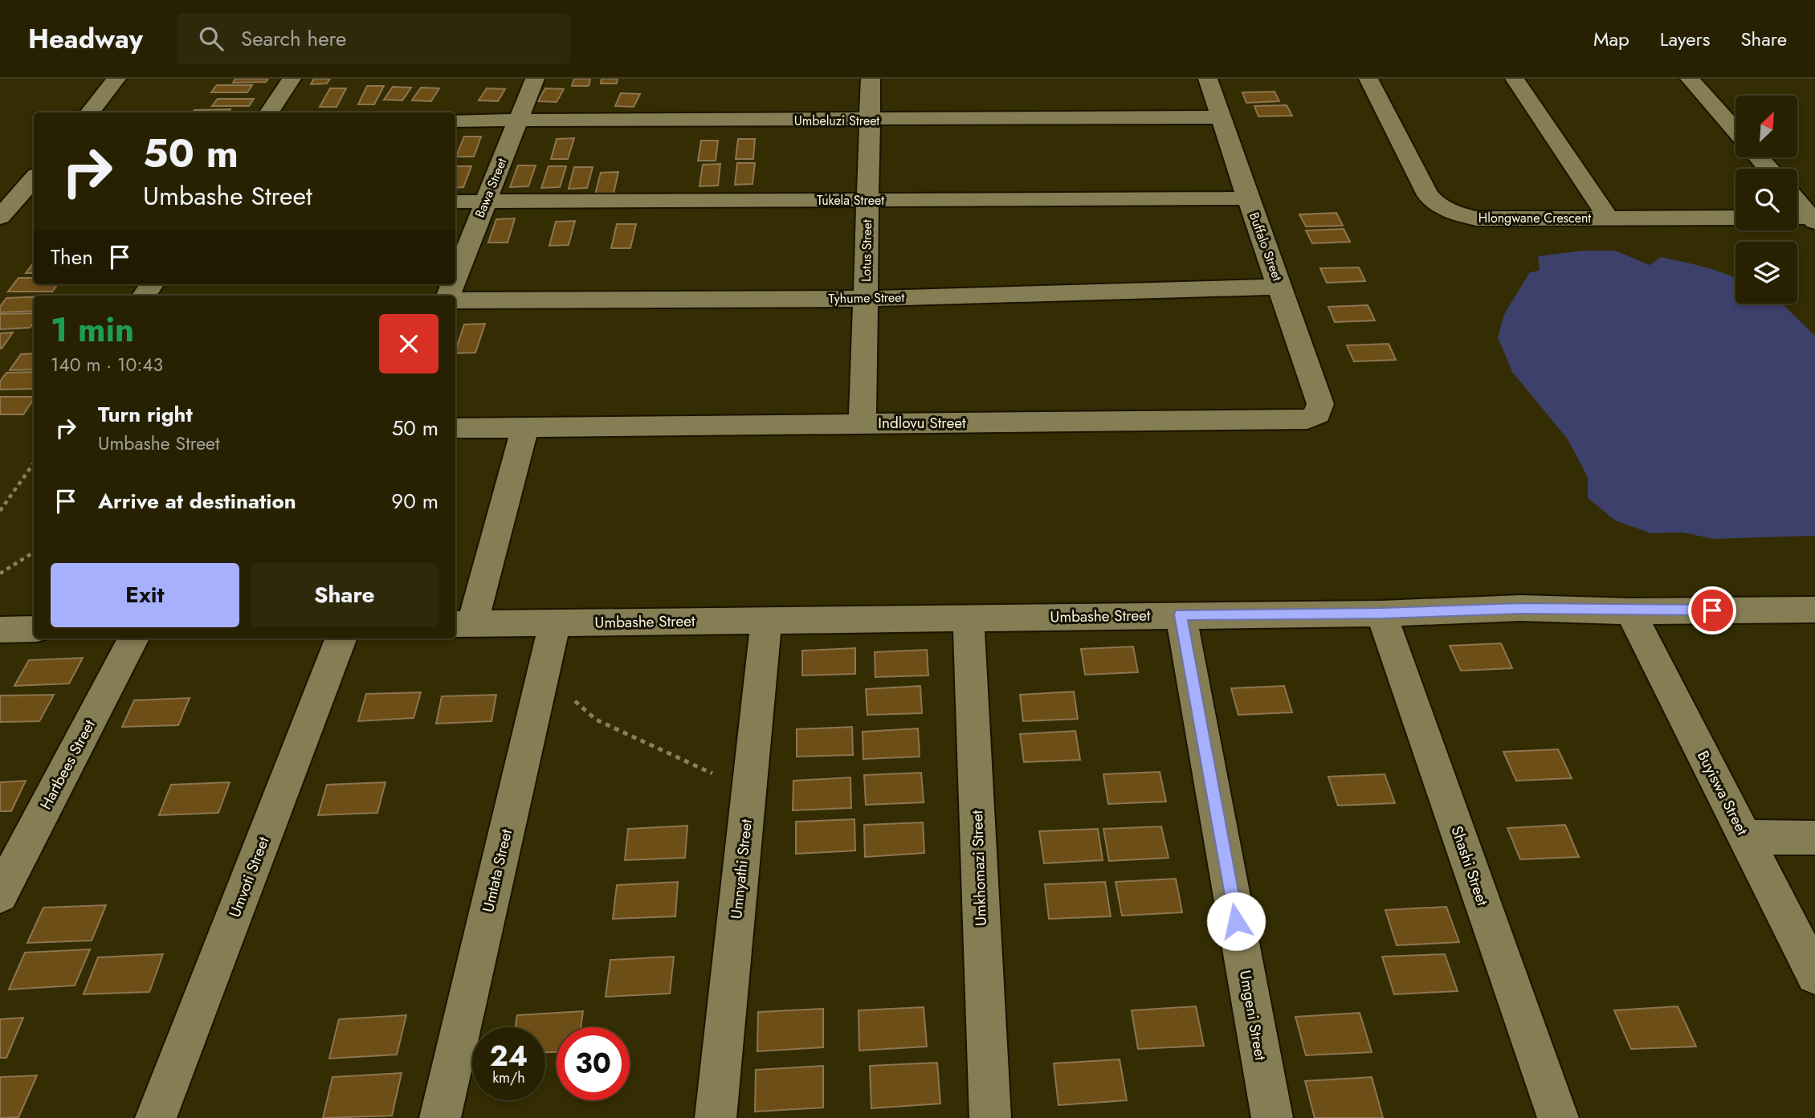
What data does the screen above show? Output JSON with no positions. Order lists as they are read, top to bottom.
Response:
{
  "streets": {
    "street": [
      "Umbeluzi Street",
      "Bawa Street",
      "Tukela Street",
      "Hlongwane Crescent",
      "Buffalo Street",
      "Lotus Street",
      "Tyhume Street",
      "Indlovu Street",
      "Umbashe Street",
      "Hartbees Street",
      "Buyiswa Street",
      "Shashi Street",
      "Umkhomazi Street",
      "Umnyathi Street",
      "Umtata Street",
      "Umvoti Street",
      "Umgeni Street"
    ]
  },
  "crossings": [
    ["Umbeluzi Street", "Bawa Street"],
    ["Umbeluzi Street", "Buffalo Street"],
    ["Umbeluzi Street", "Lotus Street"],
    ["Bawa Street", "Tukela Street"],
    ["Tukela Street", "Buffalo Street"],
    ["Tukela Street", "Lotus Street"],
    ["Buffalo Street", "Tyhume Street"],
    ["Buffalo Street", "Indlovu Street"],
    ["Lotus Street", "Tyhume Street"],
    ["Lotus Street", "Indlovu Street"],
    ["Umbashe Street", "Buyiswa Street"],
    ["Umbashe Street", "Shashi Street"],
    ["Umbashe Street", "Umkhomazi Street"],
    ["Umbashe Street", "Umnyathi Street"],
    ["Umbashe Street", "Umtata Street"],
    ["Umbashe Street", "Umgeni Street"]
  ],
  "north": "top right",
  "page": {
    "header": "Headway",
    "search": "Search here",
    "nav": ["Map", "Layers", "Share"],
    "turn": ["50 m", "Umbashe Street"],
    "then": "Then",
    "heading": ["1 min", "140 m · 10:43"],
    "list": [
      {
        "name": "Turn right",
        "note": "Umbashe Street",
        "value": "50 m"
      },
      {
        "name": "Arrive at destination",
        "value": "90 m"
      }
    ],
    "buttons": ["Exit", "Share"],
    "speed": "24 km/h",
    "limit": "30"
  }
}
